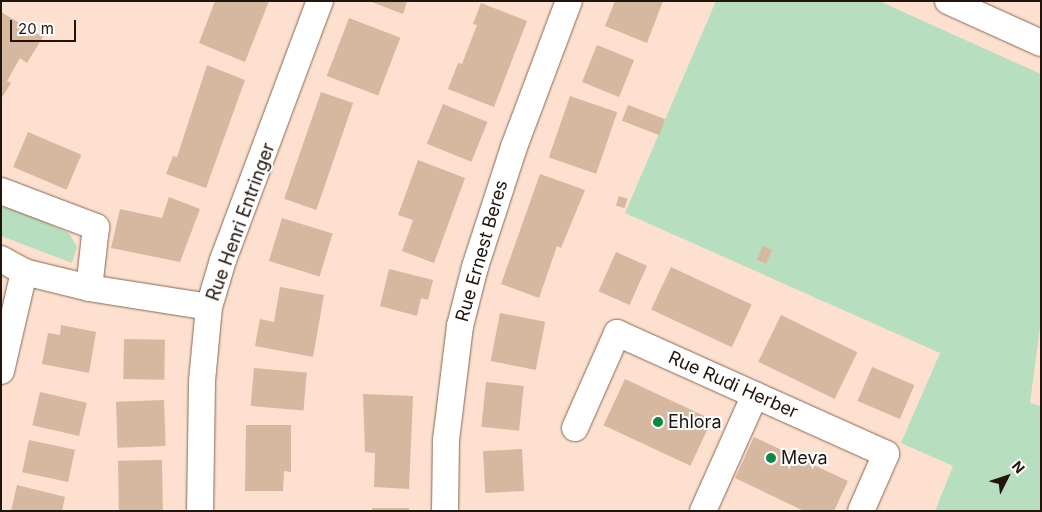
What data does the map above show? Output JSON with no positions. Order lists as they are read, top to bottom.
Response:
{
  "streets": {
    "street": ["Rue Henri Entringer", "Rue Ernest Beres", "Rue Rudi Herber"]
  },
  "places": ["Ehlora", "Meva"],
  "scale_bar": "20 m",
  "north": "top right"
}
